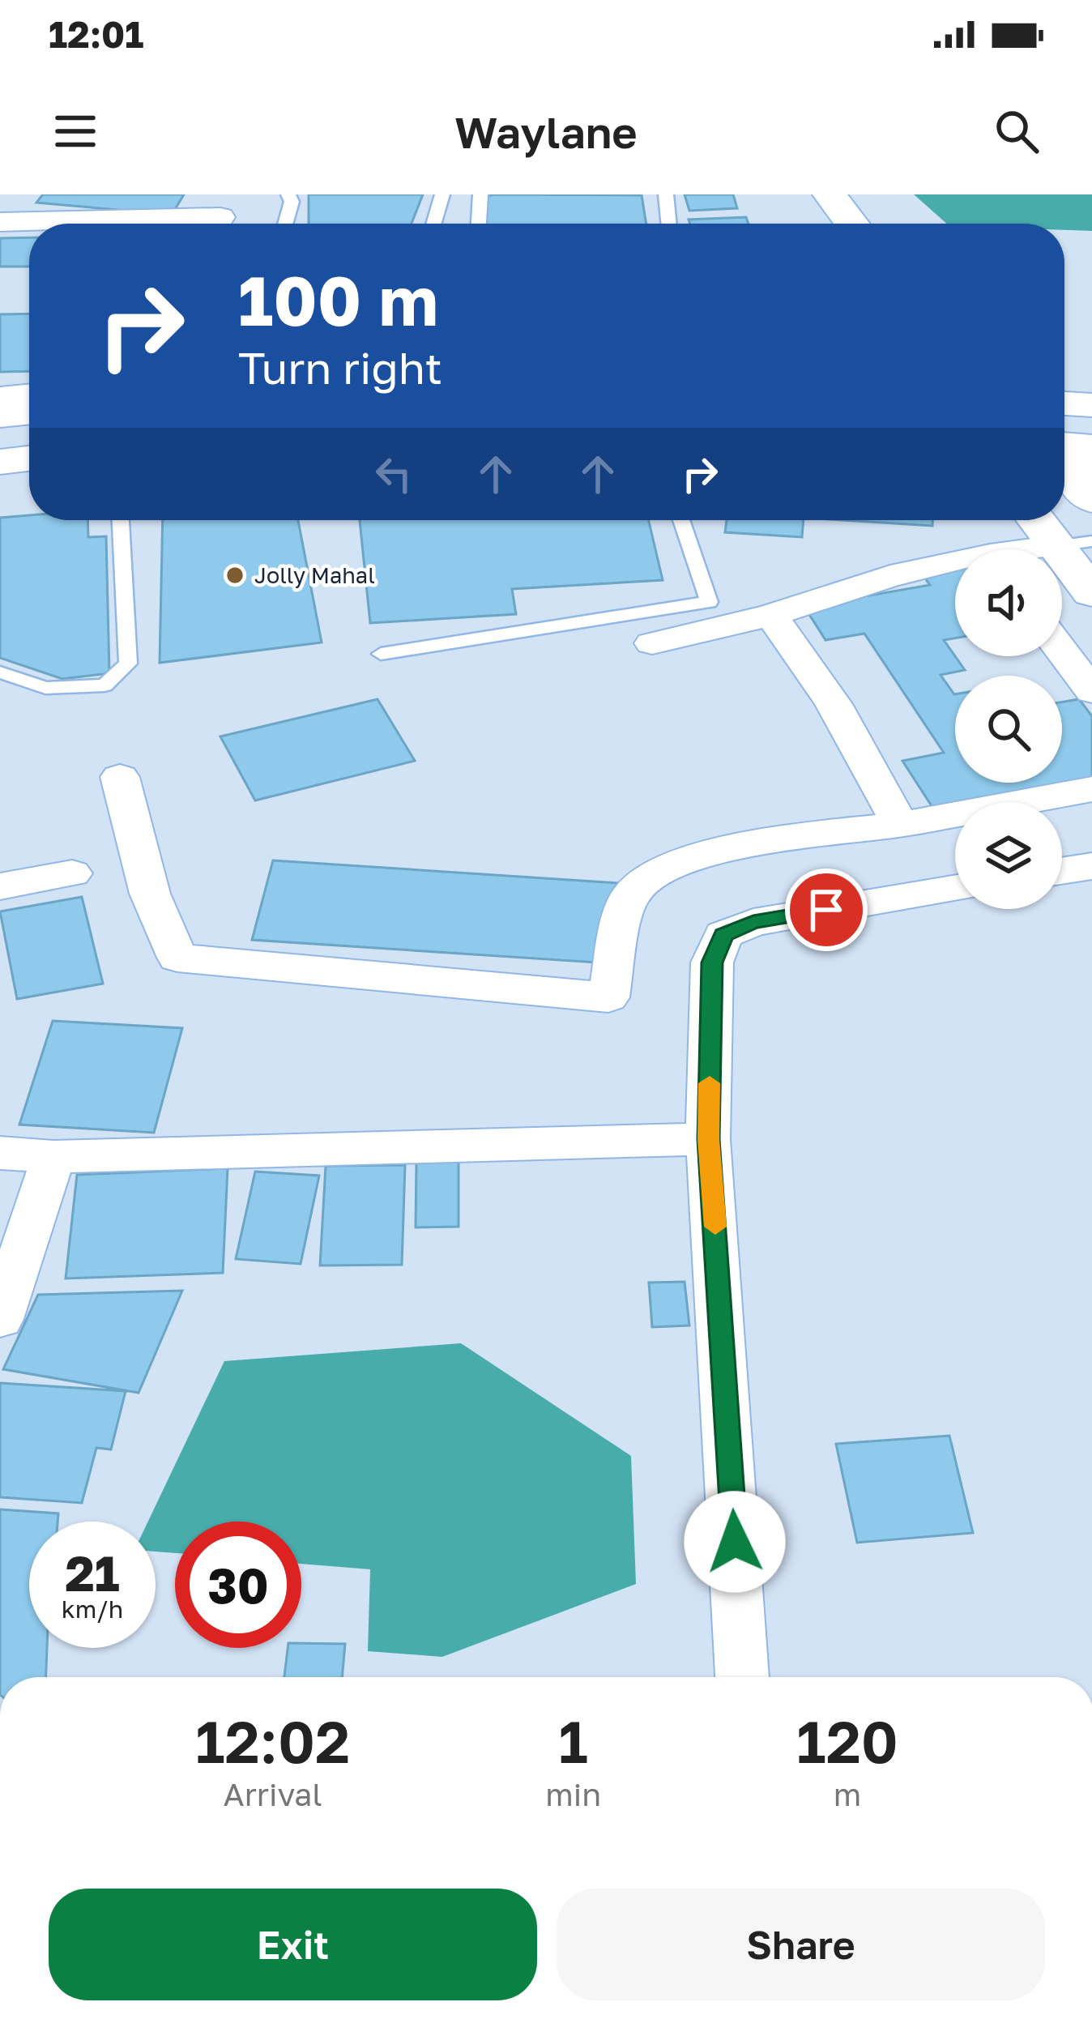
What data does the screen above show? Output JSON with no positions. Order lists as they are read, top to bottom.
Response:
{
  "places": ["Jolly Mahal"],
  "page": {
    "status": "12:01",
    "header": "Waylane",
    "turn": ["100 m", "Turn right"],
    "speed": "21 km/h",
    "limit": "30",
    "eta": [
      "12:02",
      "Arrival",
      "1",
      "min",
      "120",
      "m"
    ],
    "buttons": ["Exit", "Share"]
  }
}
